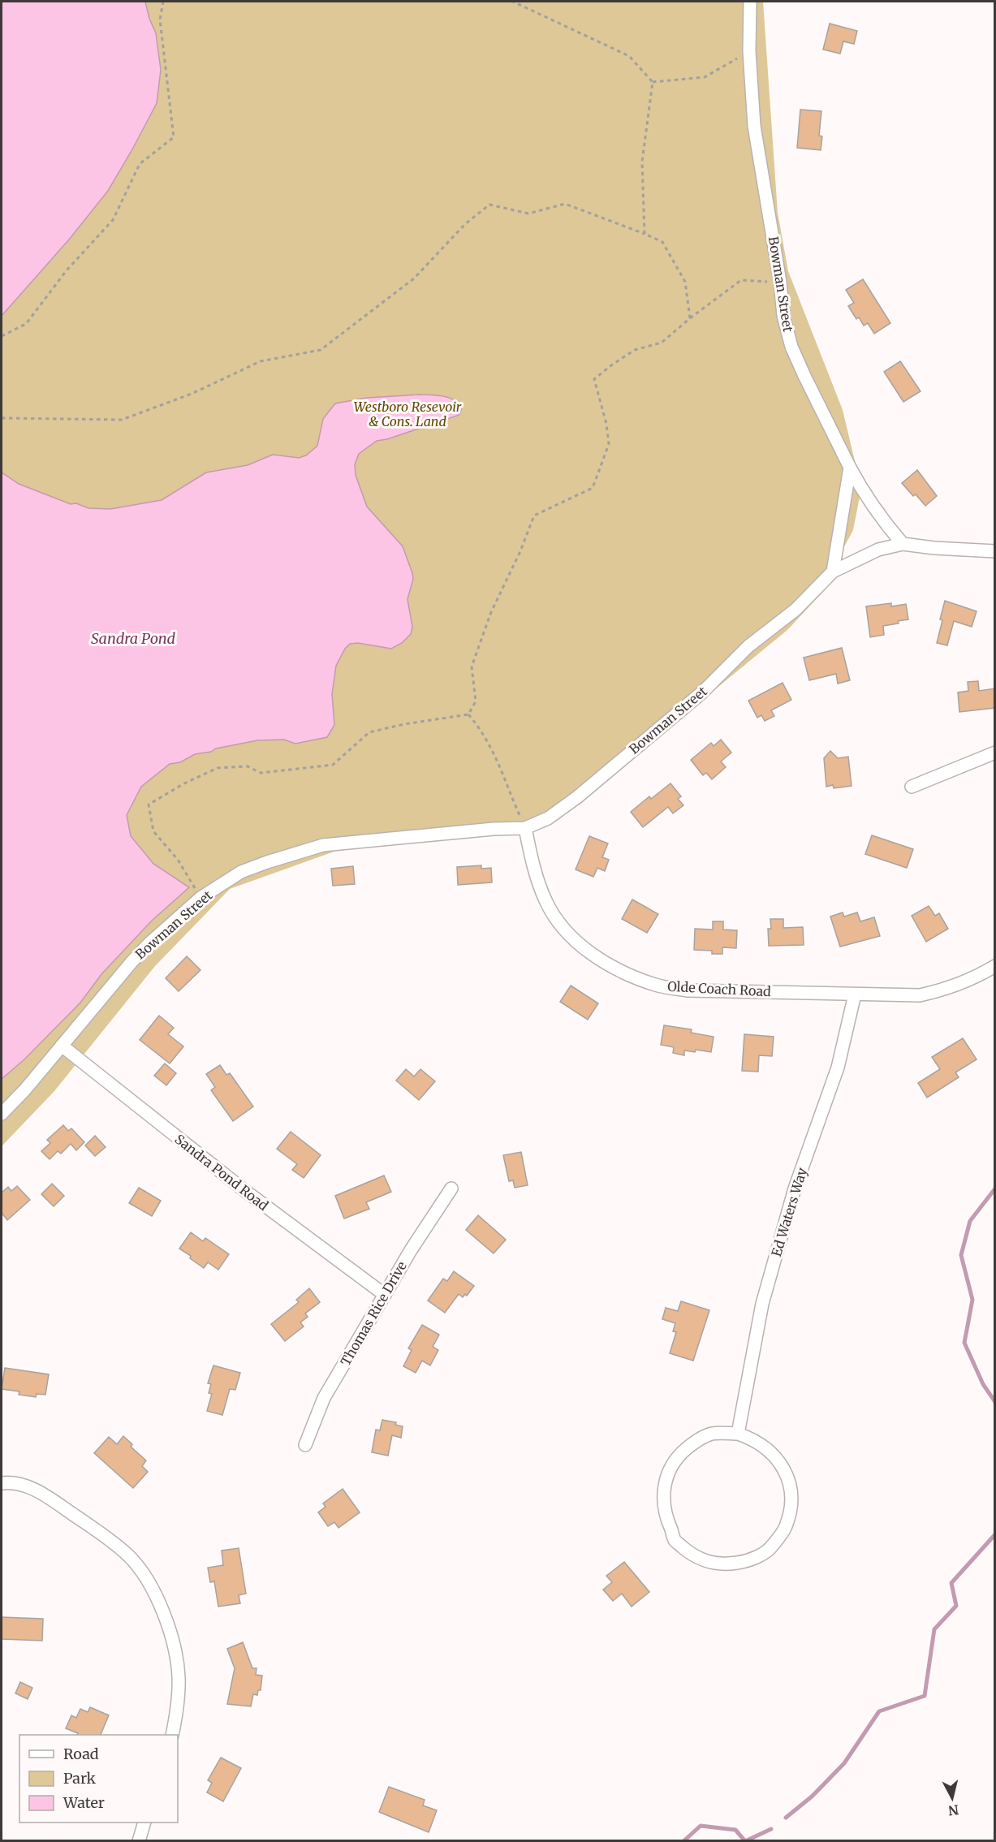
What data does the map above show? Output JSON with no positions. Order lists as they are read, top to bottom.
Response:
{
  "streets": {
    "street": [
      "Bowman Street",
      "Olde Coach Road",
      "Sandra Pond Road",
      "Ed Waters Way",
      "Thomas Rice Drive"
    ]
  },
  "crossings": [
    ["Bowman Street", "Olde Coach Road"],
    ["Bowman Street", "Sandra Pond Road"],
    ["Olde Coach Road", "Ed Waters Way"],
    ["Sandra Pond Road", "Thomas Rice Drive"]
  ],
  "water": ["Sandra Pond"],
  "parks": ["Westboro Resevoir & Cons. Land"],
  "legend": ["Road", "Park", "Water"],
  "north": "bottom"
}
